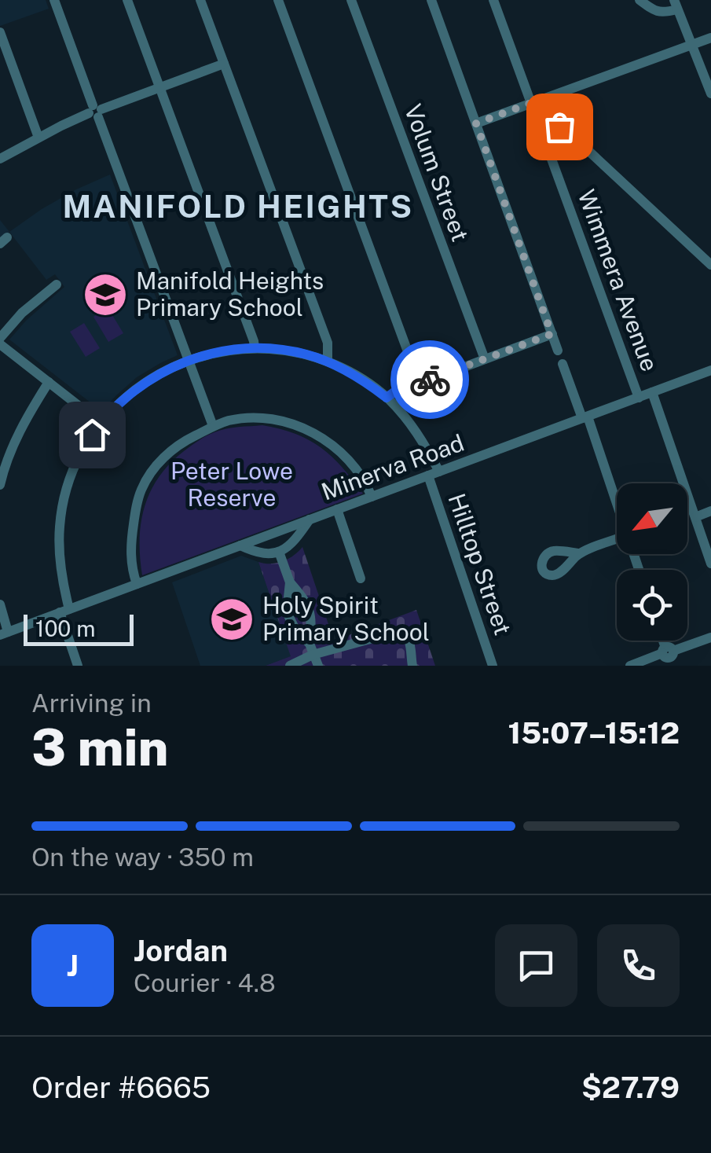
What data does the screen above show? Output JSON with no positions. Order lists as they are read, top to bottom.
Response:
{
  "streets": {
    "street": [
      "Volum Street",
      "Wimmera Avenue",
      "Minerva Road",
      "Hilltop Street"
    ]
  },
  "crossings": [
    ["Wimmera Avenue", "Minerva Road"],
    ["Minerva Road", "Hilltop Street"]
  ],
  "districts": ["MANIFOLD HEIGHTS"],
  "parks": ["Peter Lowe Reserve"],
  "places": {
    "school or university": ["Manifold Heights Primary School", "Holy Spirit Primary School"]
  },
  "scale_bar": "100 m",
  "north": "bottom left",
  "page": {
    "scale": "100 m",
    "heading": ["3 min", "Arriving in", "15:07–15:12"],
    "panel": [
      "Jordan",
      "Courier · 4.8",
      "Order #6665",
      "$27.79"
    ],
    "bar": "On the way · 350 m",
    "round": "J"
  }
}
